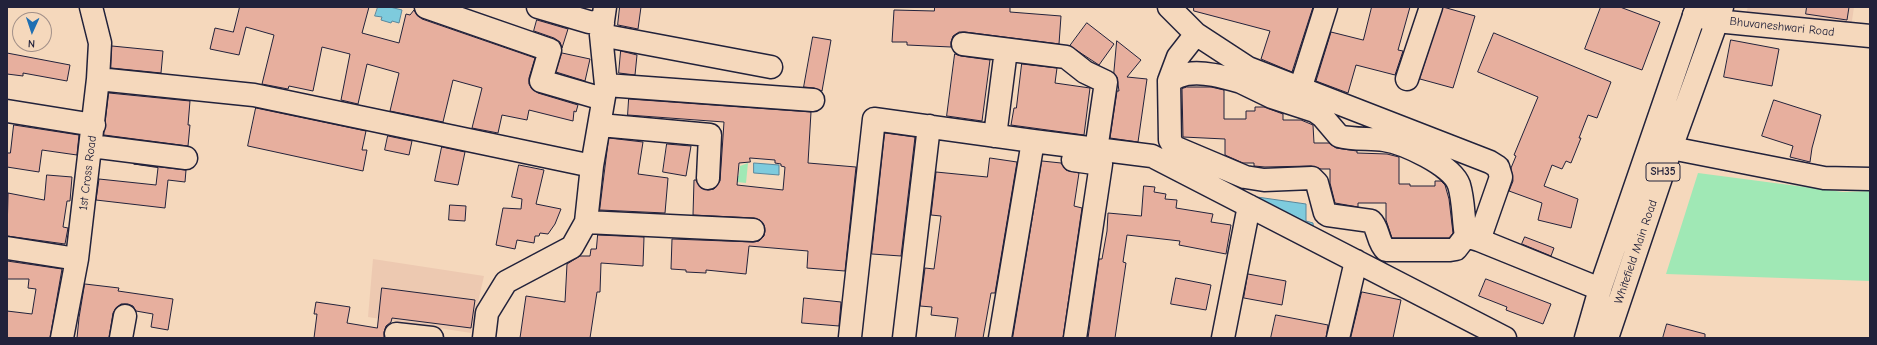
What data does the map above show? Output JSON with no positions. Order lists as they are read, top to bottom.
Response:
{
  "streets": {
    "street": [
      "Bhuvaneshwari Road",
      "SH35",
      "1st Cross Road",
      "Whitefield Main Road"
    ]
  },
  "crossings": [
    ["Bhuvaneshwari Road", "Whitefield Main Road"]
  ],
  "north": "bottom"
}
